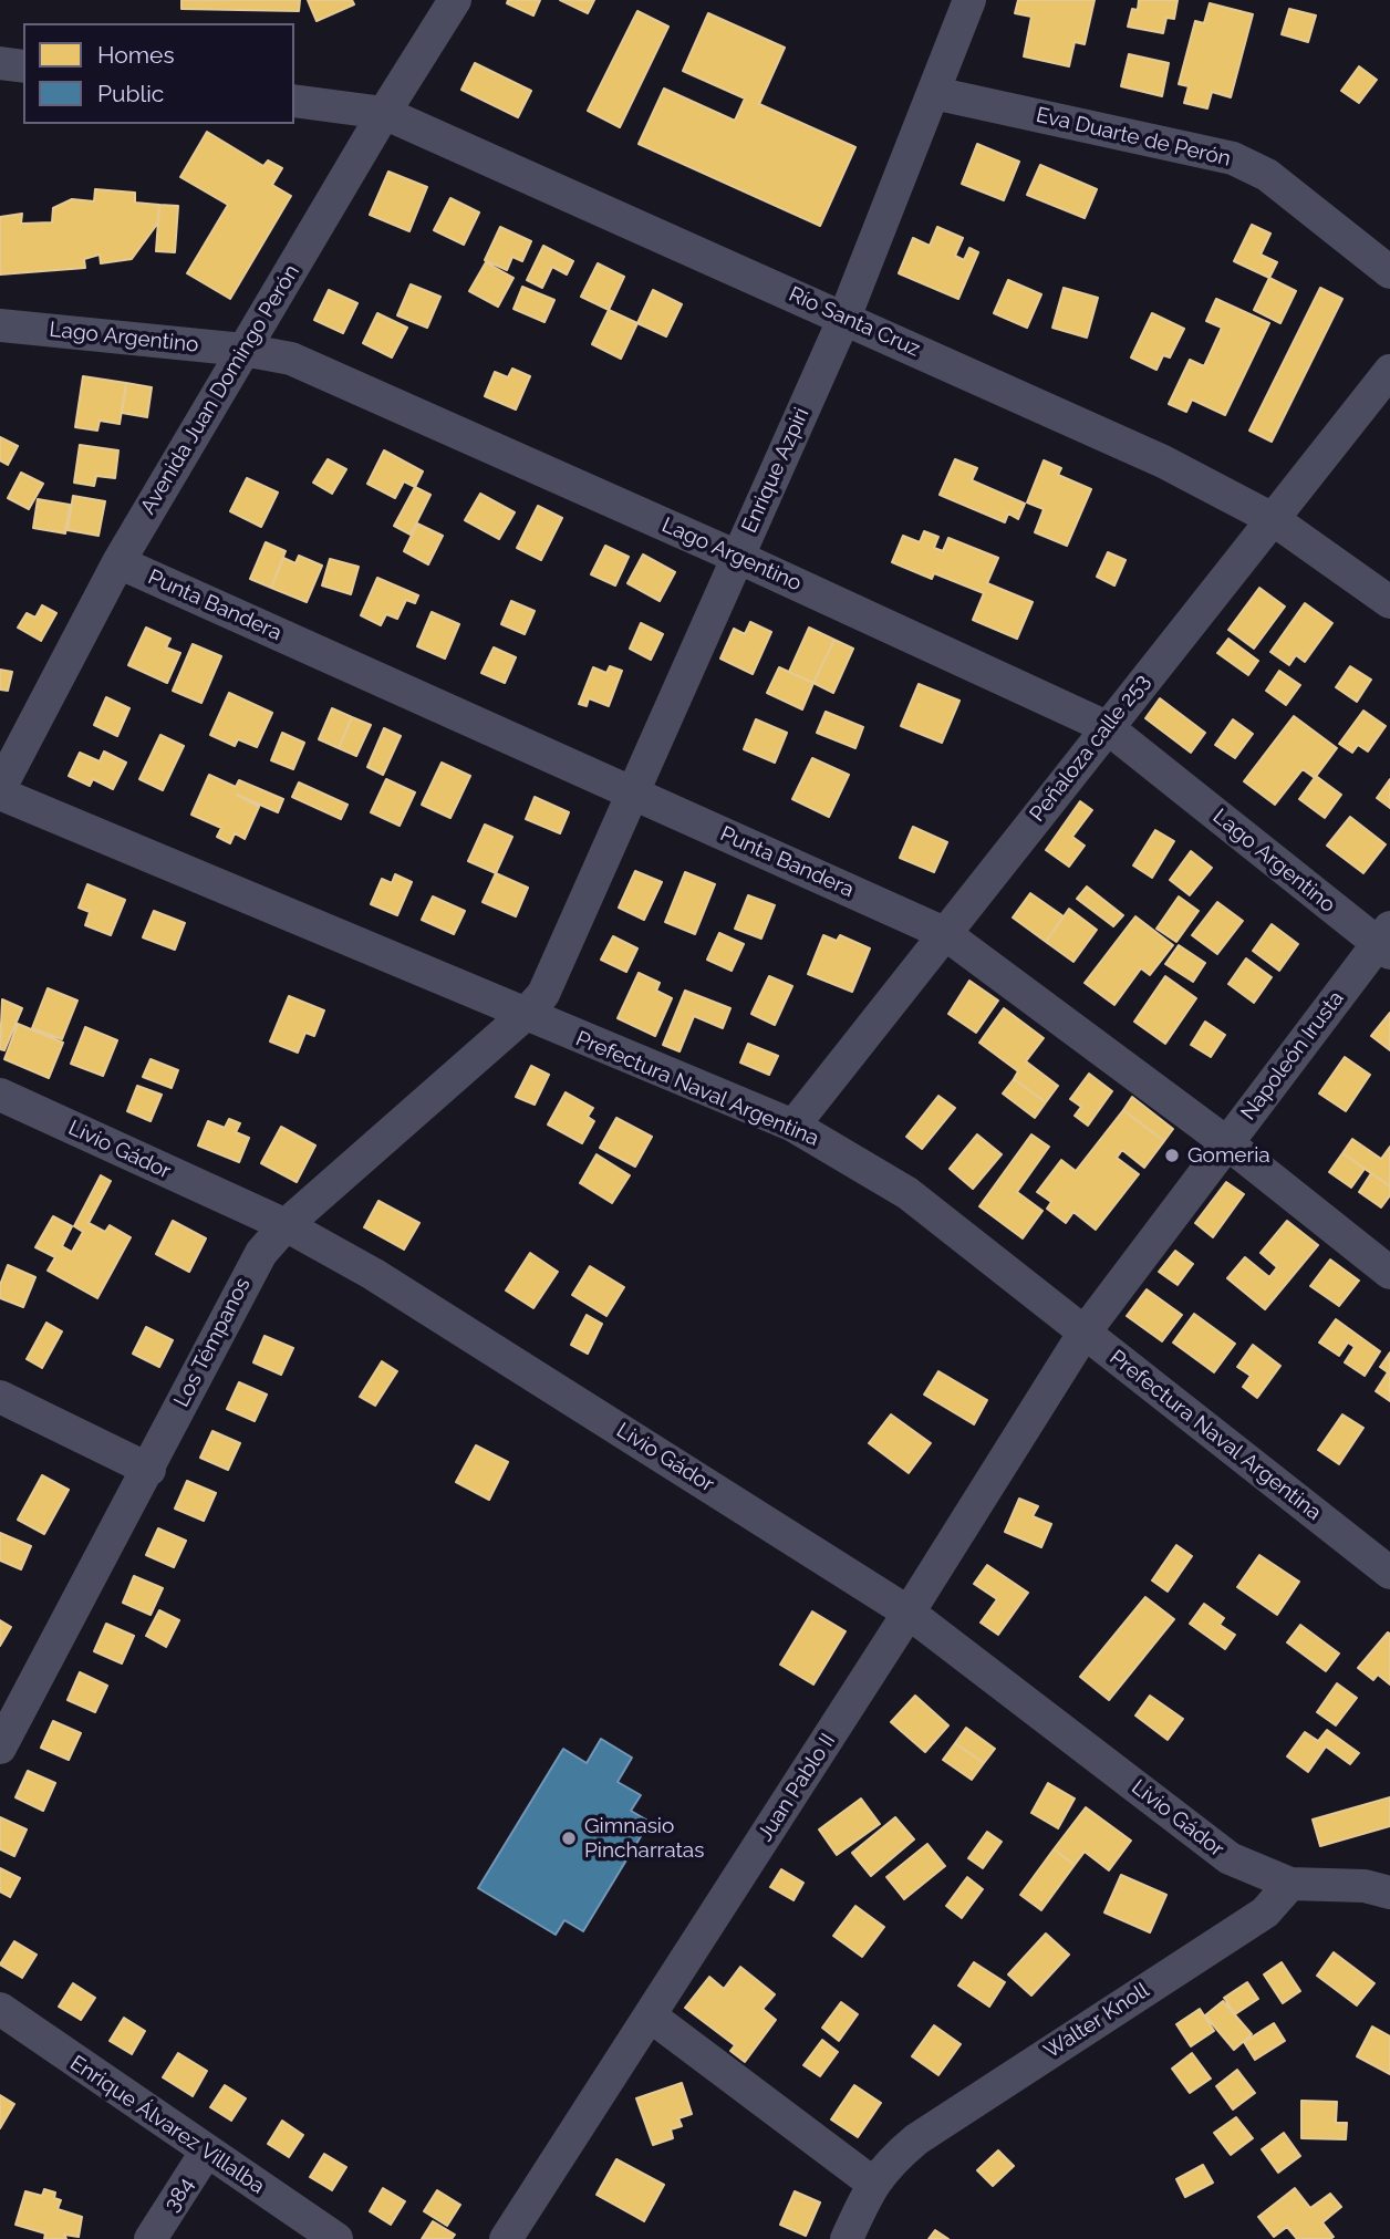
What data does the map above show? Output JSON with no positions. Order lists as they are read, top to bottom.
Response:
{
  "streets": {
    "street": [
      "Eva Duarte de Perón",
      "Río Santa Cruz",
      "Lago Argentino",
      "Avenida Juan Domingo Perón",
      "Enrique Azpiri",
      "Punta Bandera",
      "Peñaloza calle 253",
      "Napoleón Irusta",
      "Prefectura Naval Argentina",
      "Livio Gádor",
      "Los Témpanos",
      "Juan Pablo II",
      "Walter Knoll",
      "Enrique Álvarez Villalba",
      "384"
    ]
  },
  "crossings": [
    ["Eva Duarte de Perón", "Enrique Azpiri"],
    ["Río Santa Cruz", "Avenida Juan Domingo Perón"],
    ["Río Santa Cruz", "Enrique Azpiri"],
    ["Río Santa Cruz", "Peñaloza calle 253"],
    ["Lago Argentino", "Avenida Juan Domingo Perón"],
    ["Lago Argentino", "Enrique Azpiri"],
    ["Lago Argentino", "Peñaloza calle 253"],
    ["Lago Argentino", "Napoleón Irusta"],
    ["Avenida Juan Domingo Perón", "Punta Bandera"],
    ["Avenida Juan Domingo Perón", "Prefectura Naval Argentina"],
    ["Enrique Azpiri", "Punta Bandera"],
    ["Enrique Azpiri", "Prefectura Naval Argentina"],
    ["Enrique Azpiri", "Los Témpanos"],
    ["Punta Bandera", "Peñaloza calle 253"],
    ["Punta Bandera", "Napoleón Irusta"],
    ["Peñaloza calle 253", "Prefectura Naval Argentina"],
    ["Napoleón Irusta", "Prefectura Naval Argentina"],
    ["Napoleón Irusta", "Juan Pablo II"],
    ["Prefectura Naval Argentina", "Los Témpanos"],
    ["Prefectura Naval Argentina", "Juan Pablo II"],
    ["Livio Gádor", "Los Témpanos"],
    ["Livio Gádor", "Juan Pablo II"],
    ["Livio Gádor", "Walter Knoll"],
    ["Enrique Álvarez Villalba", "384"]
  ],
  "places": ["Gomeria", "Gimnasio Pincharratas"],
  "legend": ["Homes", "Public"]
}
